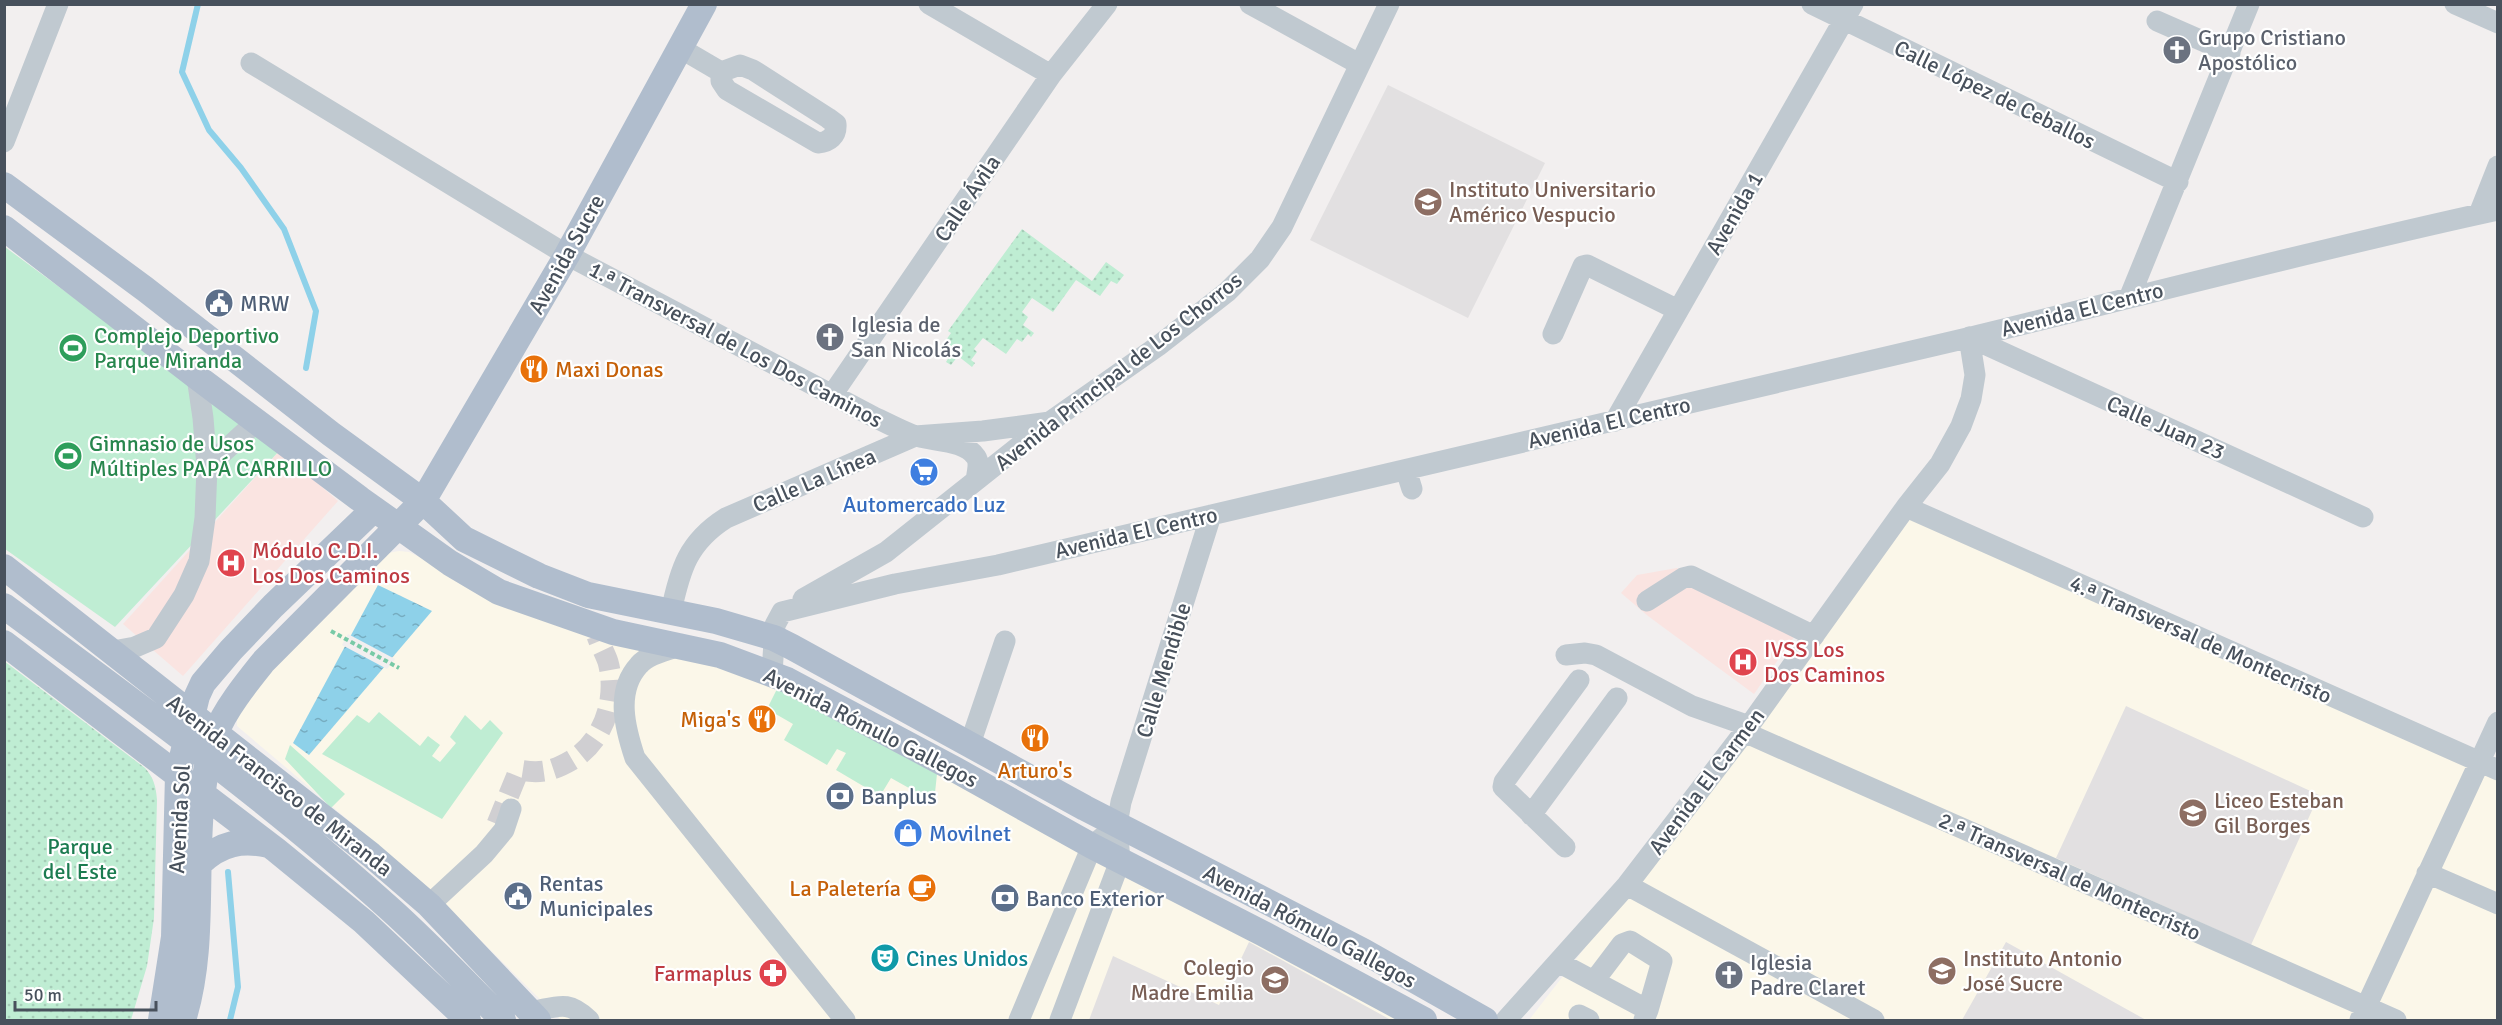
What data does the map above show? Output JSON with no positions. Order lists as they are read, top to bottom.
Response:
{
  "streets": {
    "main road": [
      "Avenida Sucre",
      "Avenida Rómulo Gallegos",
      "Avenida Francisco de Miranda",
      "Avenida Sol"
    ],
    "street": [
      "Calle López de Ceballos",
      "Calle Ávila",
      "Avenida 1",
      "Avenida El Centro",
      "1.ª Transversal de Los Dos Caminos",
      "Avenida Principal de Los Chorros",
      "Calle Juan 23",
      "Calle La Línea",
      "4.ª Transversal de Montecristo",
      "Calle Mendible",
      "Avenida El Carmen",
      "2.ª Transversal de Montecristo"
    ]
  },
  "crossings": [
    ["Calle López de Ceballos", "Avenida 1"],
    ["Calle Ávila", "1.ª Transversal de Los Dos Caminos"],
    ["Avenida 1", "Avenida El Centro"],
    ["Avenida Sucre", "1.ª Transversal de Los Dos Caminos"],
    ["Avenida Sucre", "Avenida Rómulo Gallegos"],
    ["Avenida Sucre", "Avenida Sol"],
    ["Avenida El Centro", "Avenida Principal de Los Chorros"],
    ["Avenida El Centro", "Calle Juan 23"],
    ["Avenida El Centro", "Calle Mendible"],
    ["Avenida El Centro", "Avenida El Carmen"],
    ["1.ª Transversal de Los Dos Caminos", "Avenida Principal de Los Chorros"],
    ["1.ª Transversal de Los Dos Caminos", "Calle La Línea"],
    ["Avenida Principal de Los Chorros", "Calle La Línea"],
    ["Calle Juan 23", "Avenida El Carmen"],
    ["Calle La Línea", "Avenida Rómulo Gallegos"],
    ["4.ª Transversal de Montecristo", "Avenida El Carmen"],
    ["Calle Mendible", "Avenida Rómulo Gallegos"],
    ["Avenida Rómulo Gallegos", "Avenida Sol"],
    ["Avenida El Carmen", "2.ª Transversal de Montecristo"],
    ["Avenida Francisco de Miranda", "Avenida Sol"]
  ],
  "parks": ["Parque del Este"],
  "places": {
    "church": ["Grupo Cristiano Apostólico", "Iglesia de San Nicolás", "Iglesia Padre Claret"],
    "school or university": [
      "Instituto Universitario Américo Vespucio",
      "Liceo Esteban Gil Borges",
      "Instituto Antonio José Sucre",
      "Colegio Madre Emilia"
    ],
    "public building": ["MRW", "Rentas Municipales"],
    "sports": ["Complejo Deportivo Parque Miranda", "Gimnasio de Usos Múltiples PAPÁ CARRILLO"],
    "restaurant": ["Maxi Donas", "Miga's", "Arturo's"],
    "supermarket": ["Automercado Luz"],
    "hospital": ["Módulo C.D.I. Los Dos Caminos", "IVSS Los Dos Caminos"],
    "bank": ["Banplus", "Banco Exterior"],
    "shop": ["Movilnet"],
    "cafe": ["La Paletería"],
    "theatre": ["Cines Unidos"],
    "pharmacy": ["Farmaplus"]
  },
  "scale_bar": "50 m"
}
